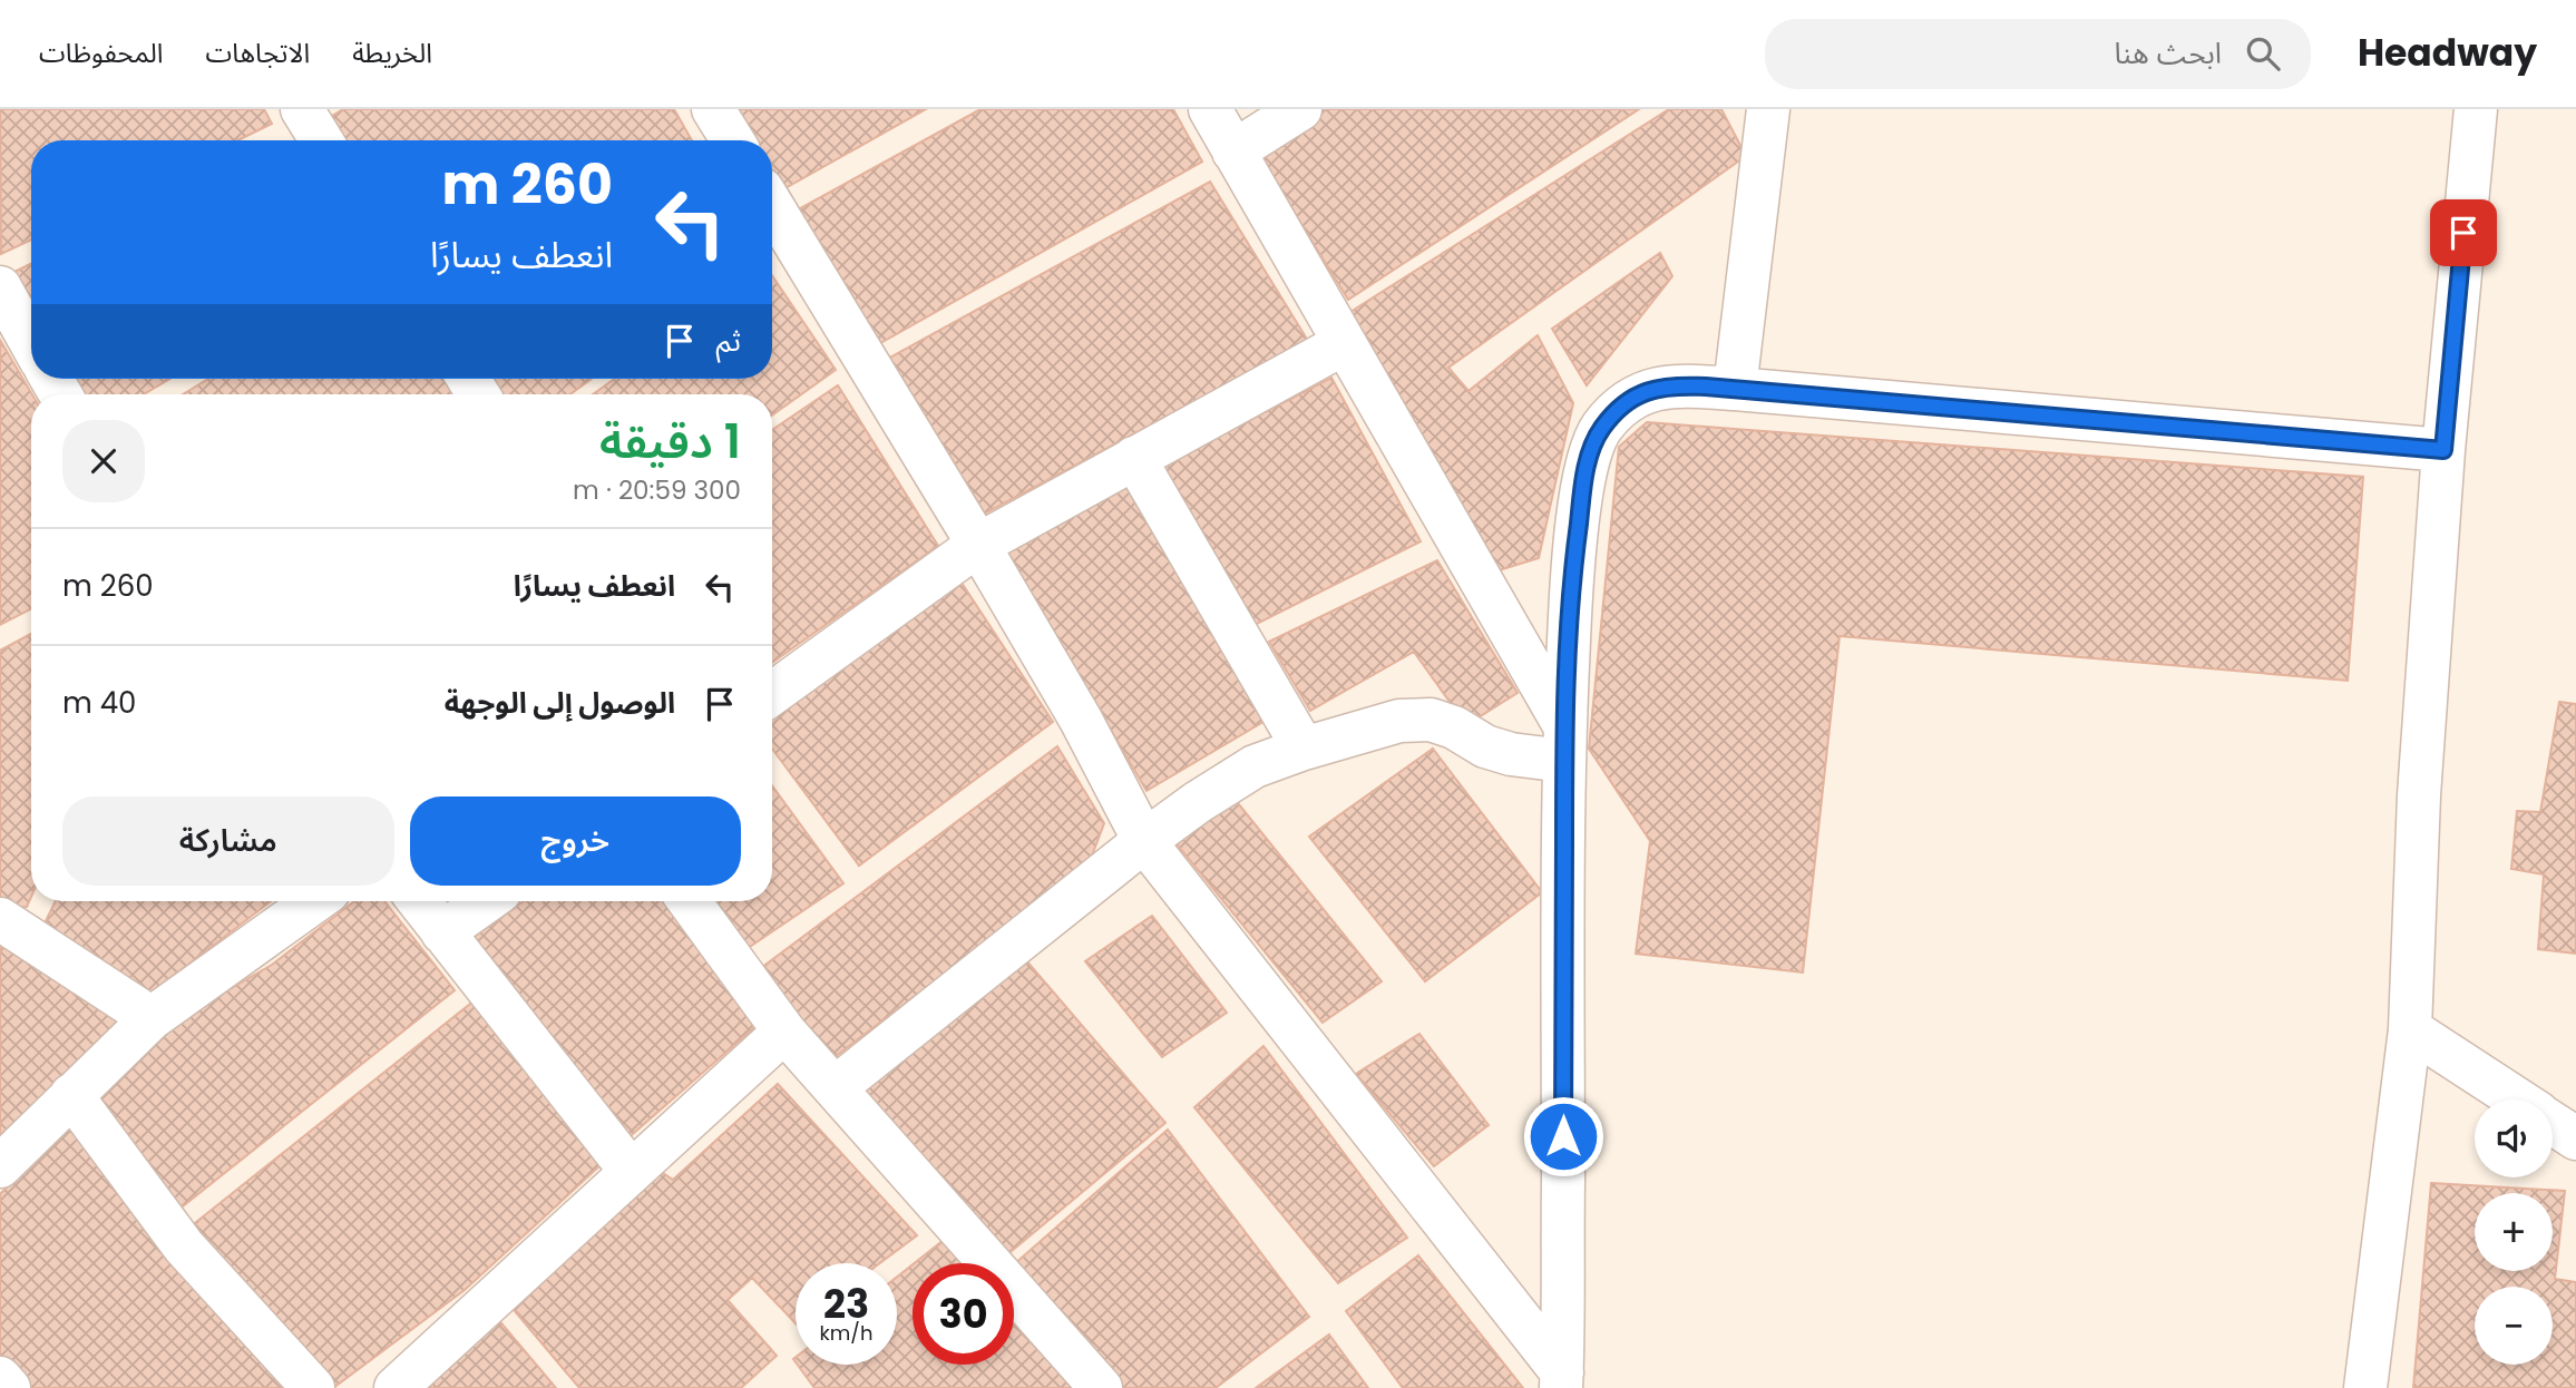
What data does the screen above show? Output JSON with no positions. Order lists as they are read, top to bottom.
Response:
{
  "page": {
    "header": "Headway",
    "search": "ابحث هنا",
    "nav": ["الخريطة", "الاتجاهات", "المحفوظات"],
    "turn": ["260 m", "انعطف يسارًا"],
    "then": "ثم",
    "heading": ["1 دقيقة", "300 m · 20:59"],
    "list": [
      {
        "name": "انعطف يسارًا",
        "value": "260 m"
      },
      {
        "name": "الوصول إلى الوجهة",
        "value": "40 m"
      }
    ],
    "buttons": ["خروج", "مشاركة"],
    "map_buttons": ["+", "−"],
    "speed": "23 km/h",
    "limit": "30"
  }
}
